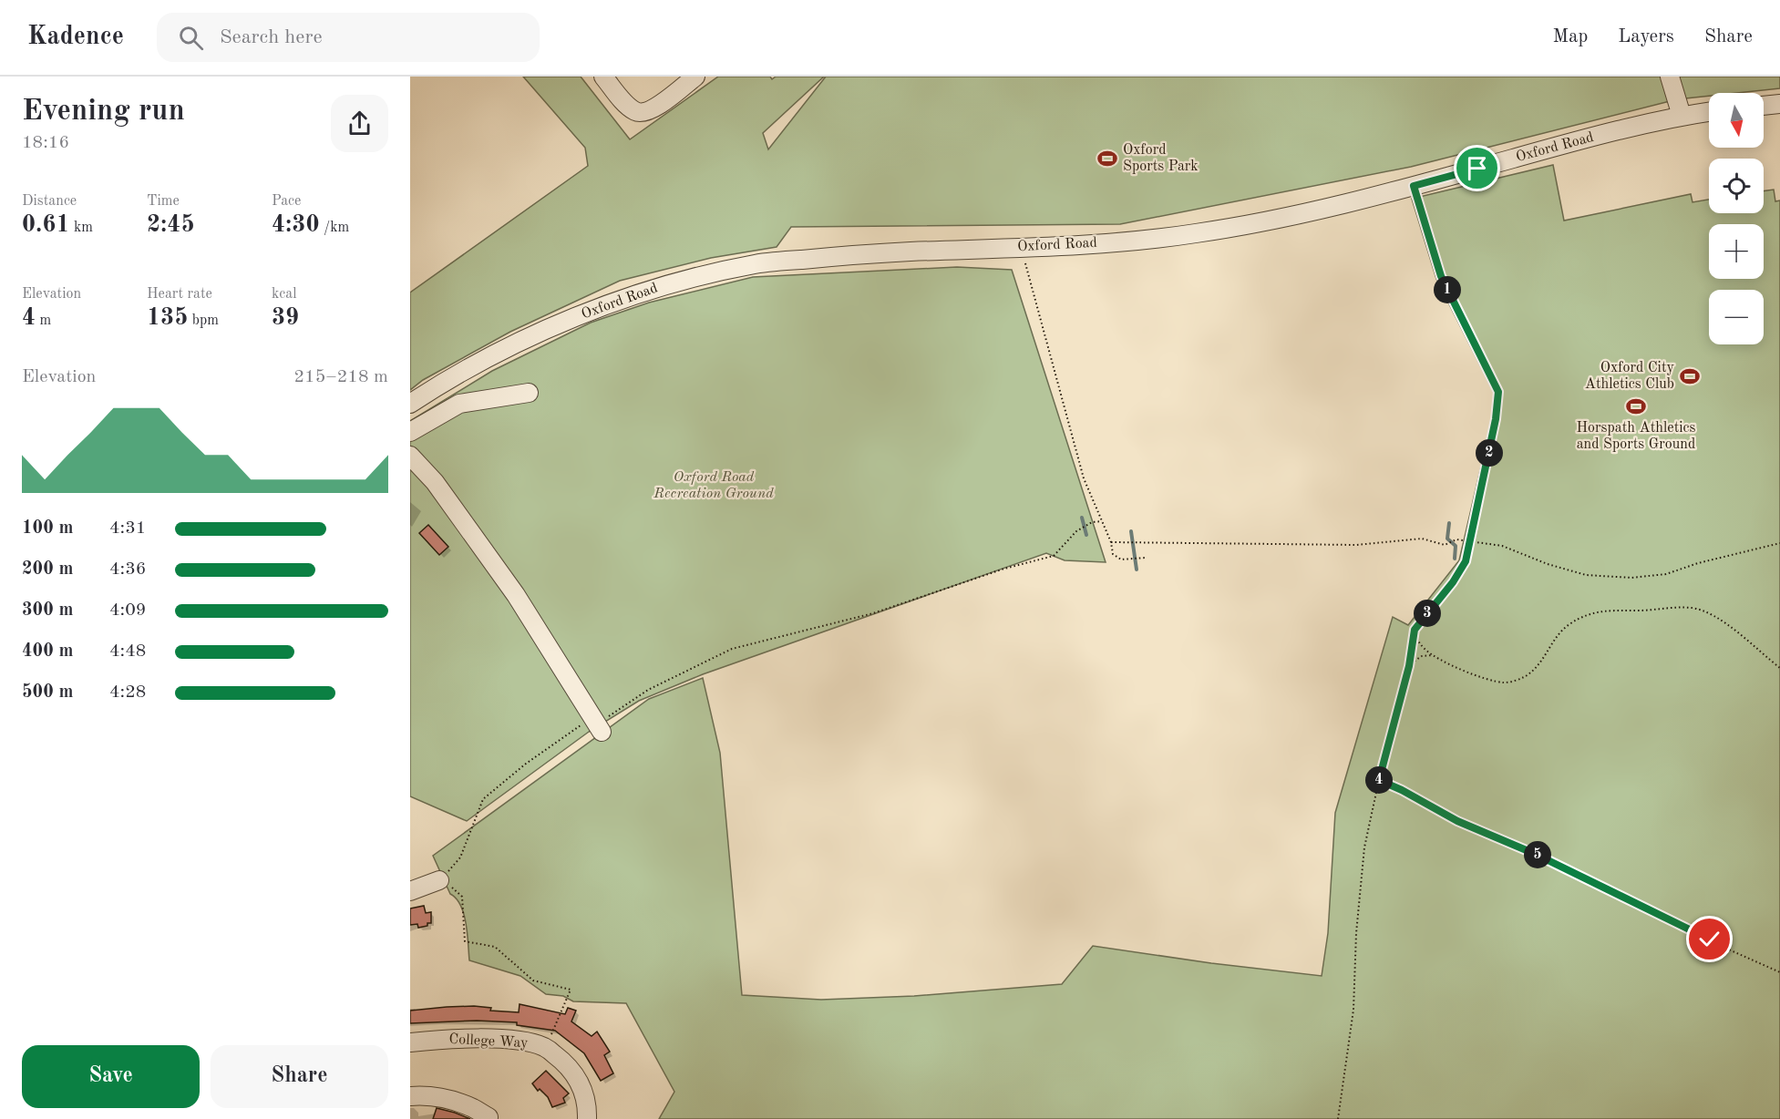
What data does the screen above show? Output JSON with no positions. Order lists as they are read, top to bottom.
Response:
{
  "streets": {
    "street": ["Oxford Road", "College Way"]
  },
  "parks": ["Oxford Road Recreation Ground"],
  "places": {
    "sports": ["Oxford Sports Park", "Oxford City Athletics Club", "Horspath Athletics and Sports Ground"]
  },
  "north": "bottom",
  "page": {
    "header": "Kadence",
    "search": "Search here",
    "nav": ["Map", "Layers", "Share"],
    "heading": ["Evening run", "18:16"],
    "map_buttons": ["+", "−"],
    "stats": [
      ["Distance", "0.61 km"],
      ["Time", "2:45"],
      ["Pace", "4:30 /km"],
      ["Elevation", "4 m"],
      ["Heart rate", "135 bpm"],
      ["kcal", "39"]
    ],
    "pins": [
      "1",
      "2",
      "3",
      "4",
      "5"
    ],
    "chart": ["Elevation", "215–218 m"],
    "list": [
      {
        "name": "100 m",
        "note": "4:31"
      },
      {
        "name": "200 m",
        "note": "4:36"
      },
      {
        "name": "300 m",
        "note": "4:09"
      },
      {
        "name": "400 m",
        "note": "4:48"
      },
      {
        "name": "500 m",
        "note": "4:28"
      }
    ],
    "buttons": ["Save", "Share"]
  }
}
